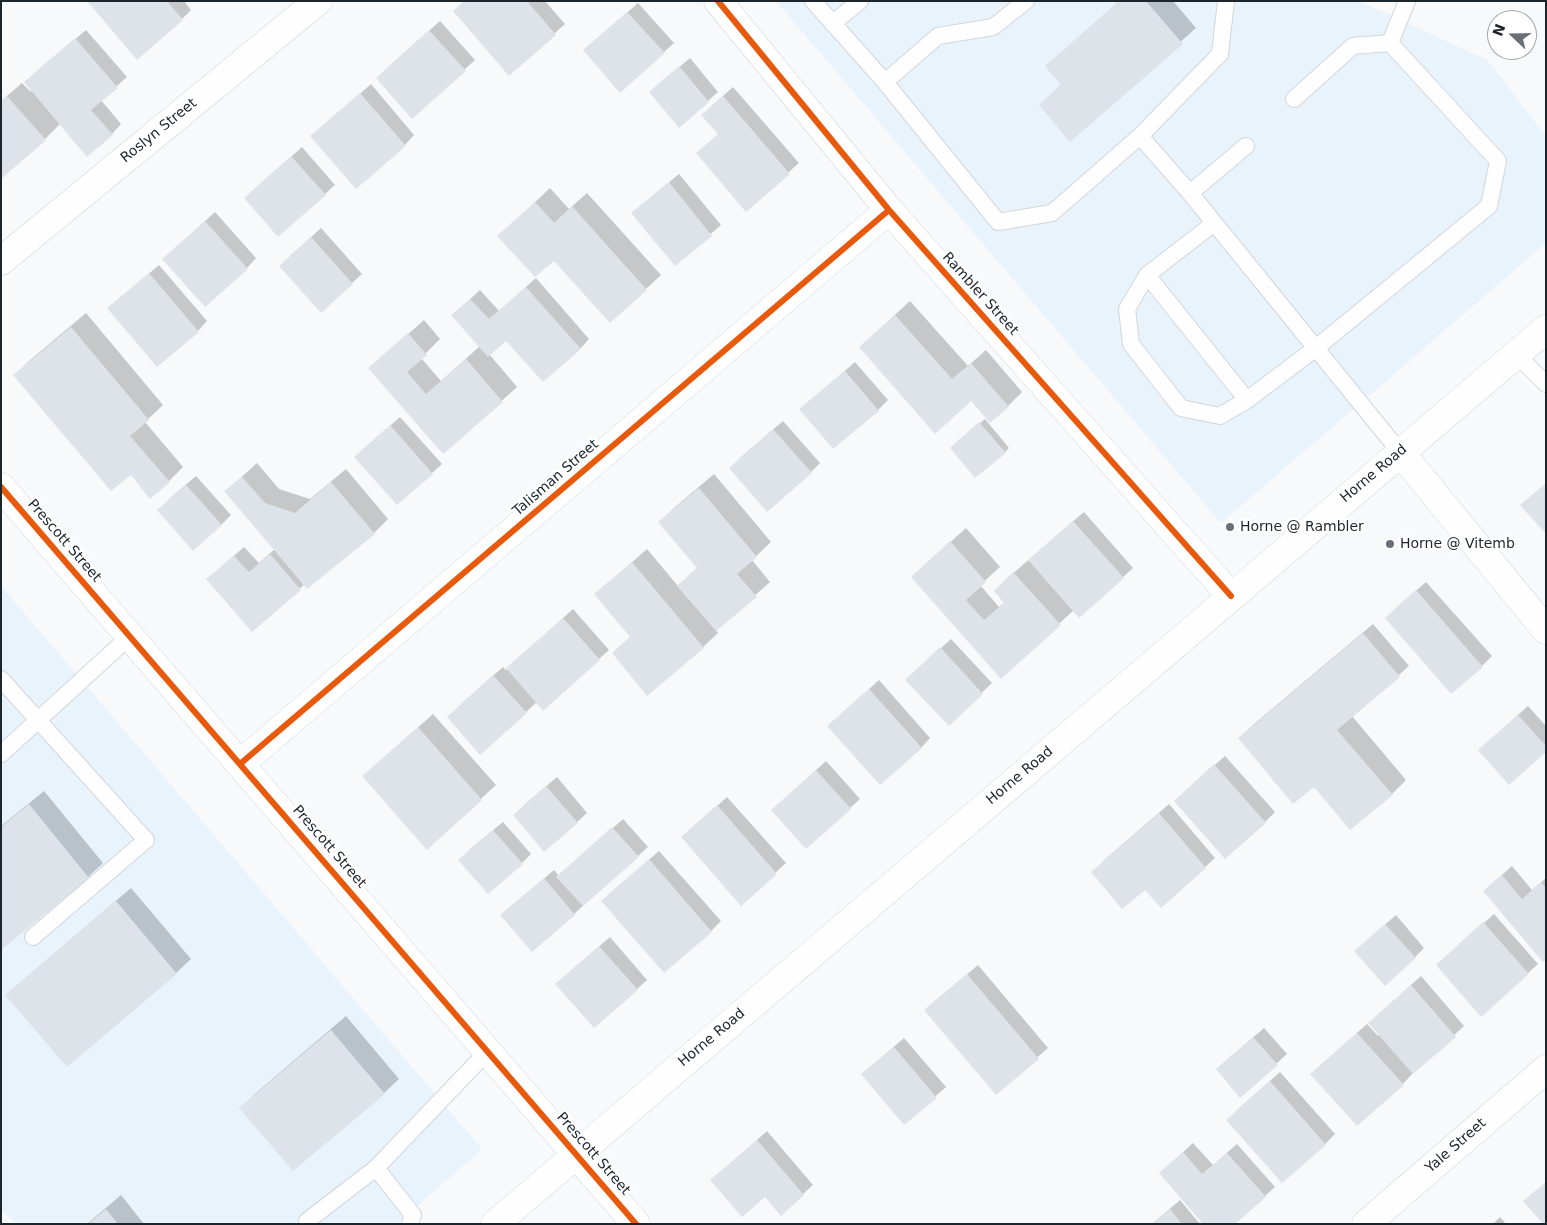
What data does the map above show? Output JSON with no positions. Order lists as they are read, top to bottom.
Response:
{
  "streets": {
    "street": [
      "Roslyn Street",
      "Rambler Street",
      "Horne Road",
      "Talisman Street",
      "Prescott Street",
      "Yale Street"
    ]
  },
  "crossings": [
    ["Rambler Street", "Horne Road"],
    ["Rambler Street", "Talisman Street"],
    ["Horne Road", "Prescott Street"],
    ["Talisman Street", "Prescott Street"]
  ],
  "places": ["Horne @ Rambler", "Horne @ Vitemb"],
  "north": "left"
}
